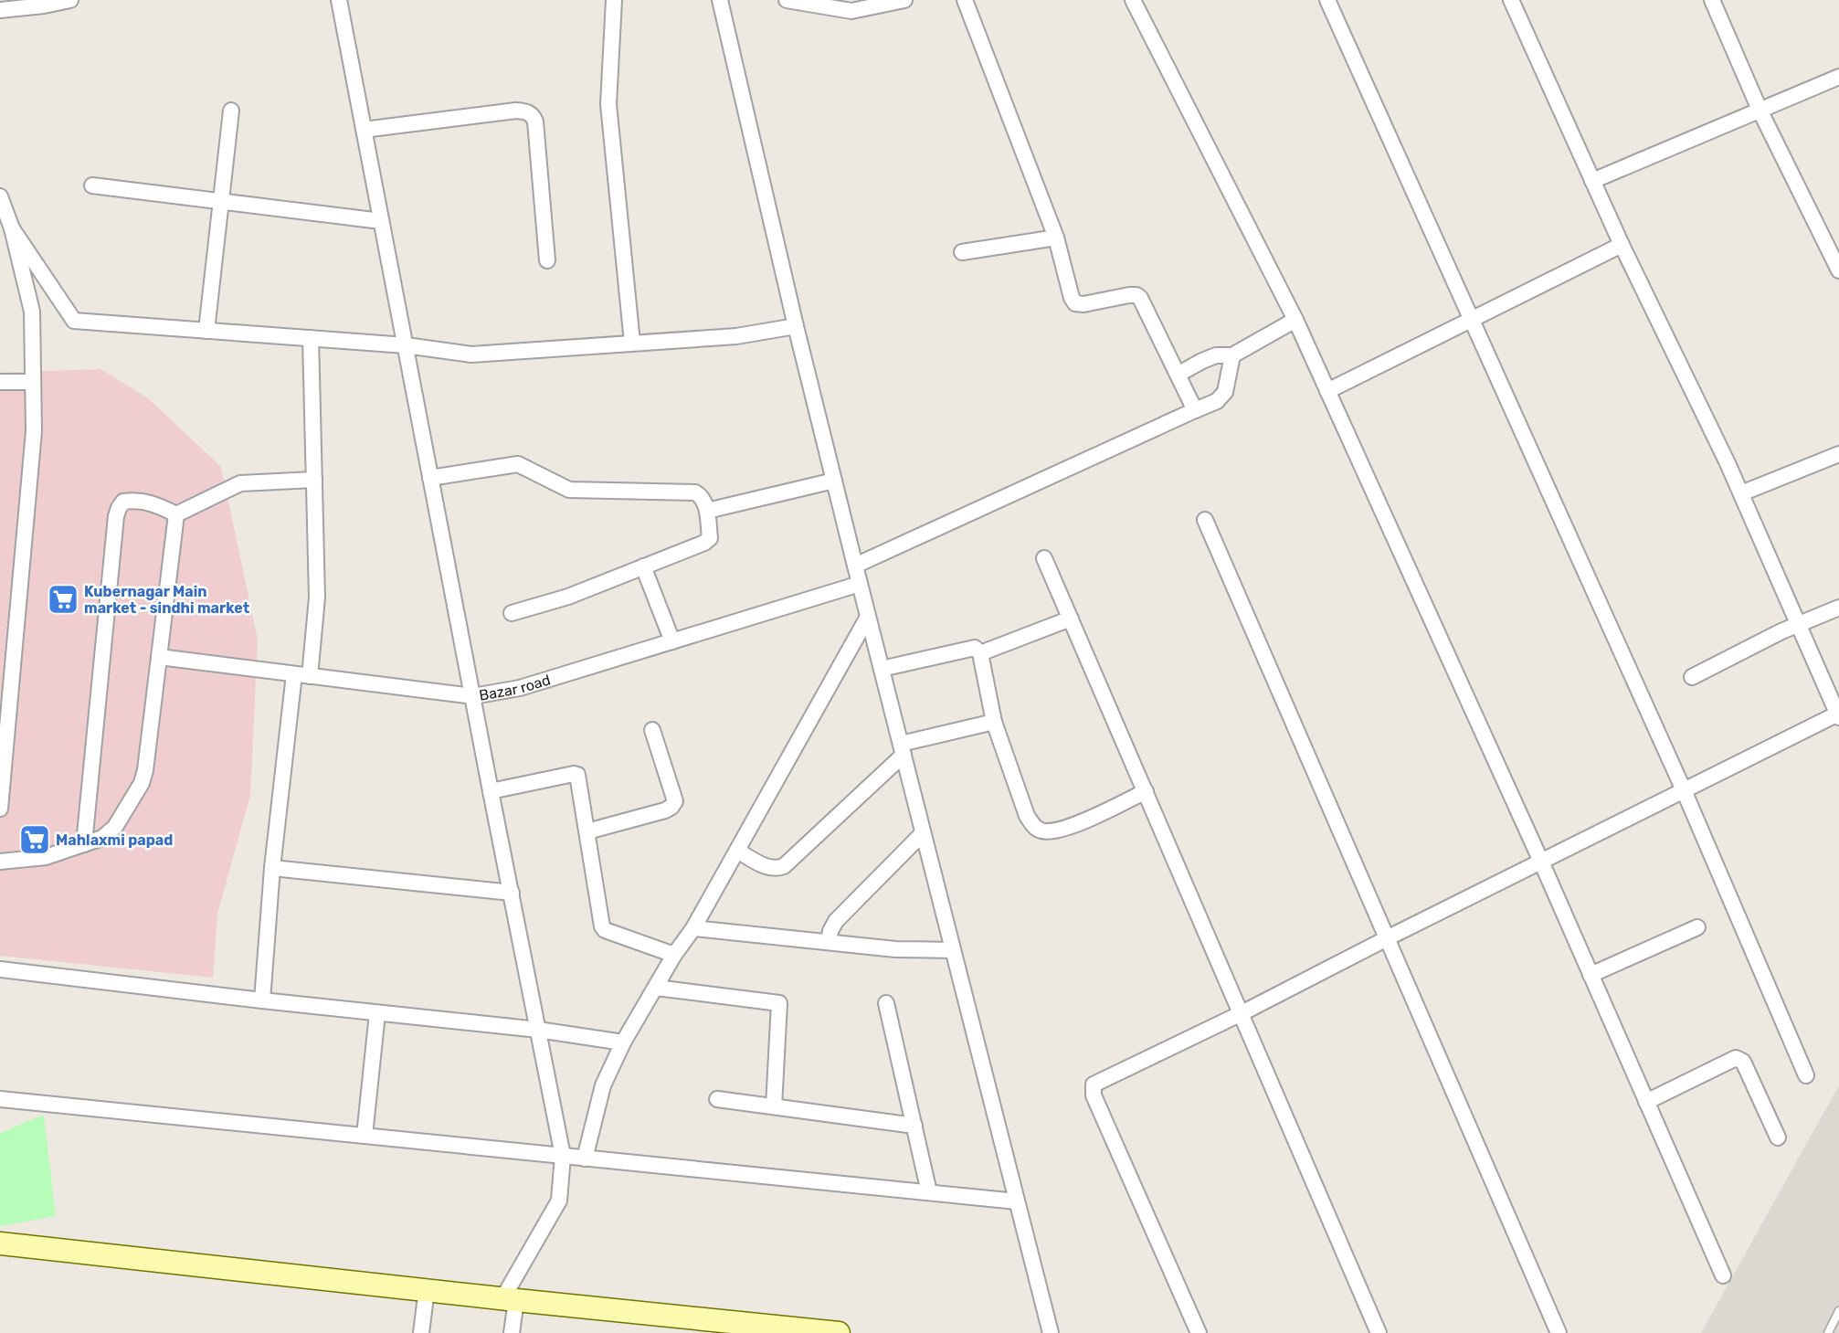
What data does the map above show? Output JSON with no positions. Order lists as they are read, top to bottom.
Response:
{
  "streets": {
    "street": ["Bazar road"]
  },
  "places": {
    "supermarket": ["Kubernagar Main market - sindhi market", "Mahlaxmi papad"]
  }
}
